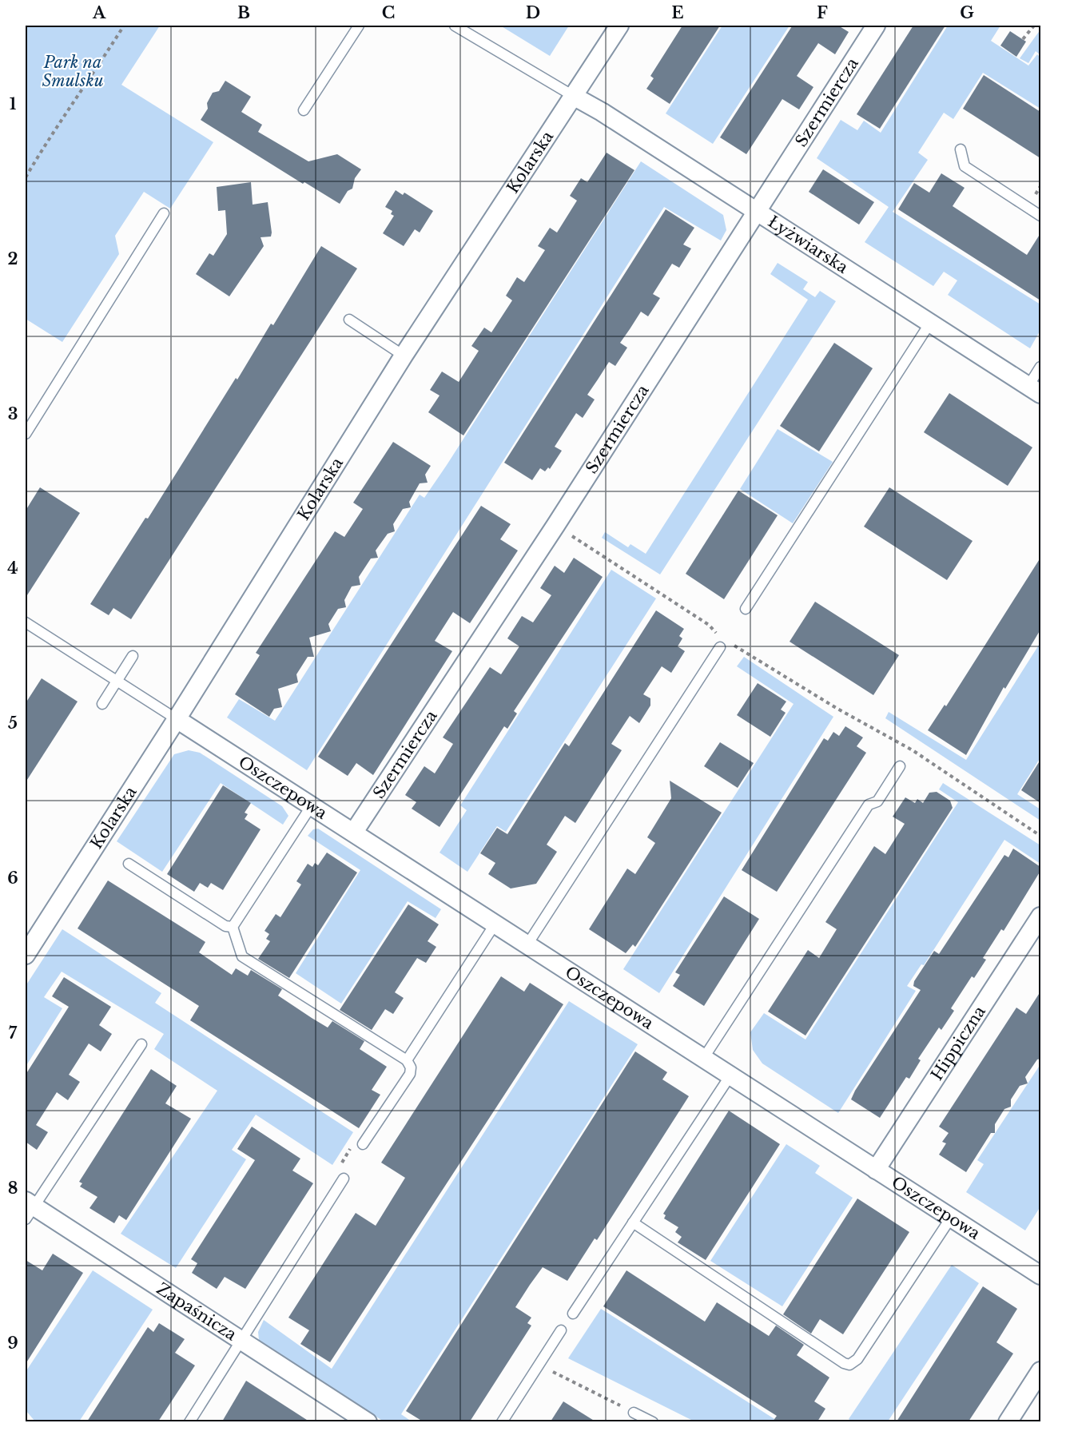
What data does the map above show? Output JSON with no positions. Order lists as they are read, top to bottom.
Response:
{
  "streets": {
    "street": [
      "Szermiercza",
      "Kolarska",
      "Łyżwiarska",
      "Oszczepowa",
      "Hippiczna",
      "Zapaśnicza"
    ]
  },
  "crossings": [
    ["Szermiercza", "Łyżwiarska"],
    ["Szermiercza", "Oszczepowa"],
    ["Kolarska", "Łyżwiarska"],
    ["Kolarska", "Oszczepowa"],
    ["Oszczepowa", "Hippiczna"]
  ],
  "parks": ["Park na Smulsku"],
  "grid": {
    "columns": [
      "A",
      "B",
      "C",
      "D",
      "E",
      "F",
      "G"
    ],
    "rows": [
      "1",
      "2",
      "3",
      "4",
      "5",
      "6",
      "7",
      "8",
      "9"
    ]
  }
}
